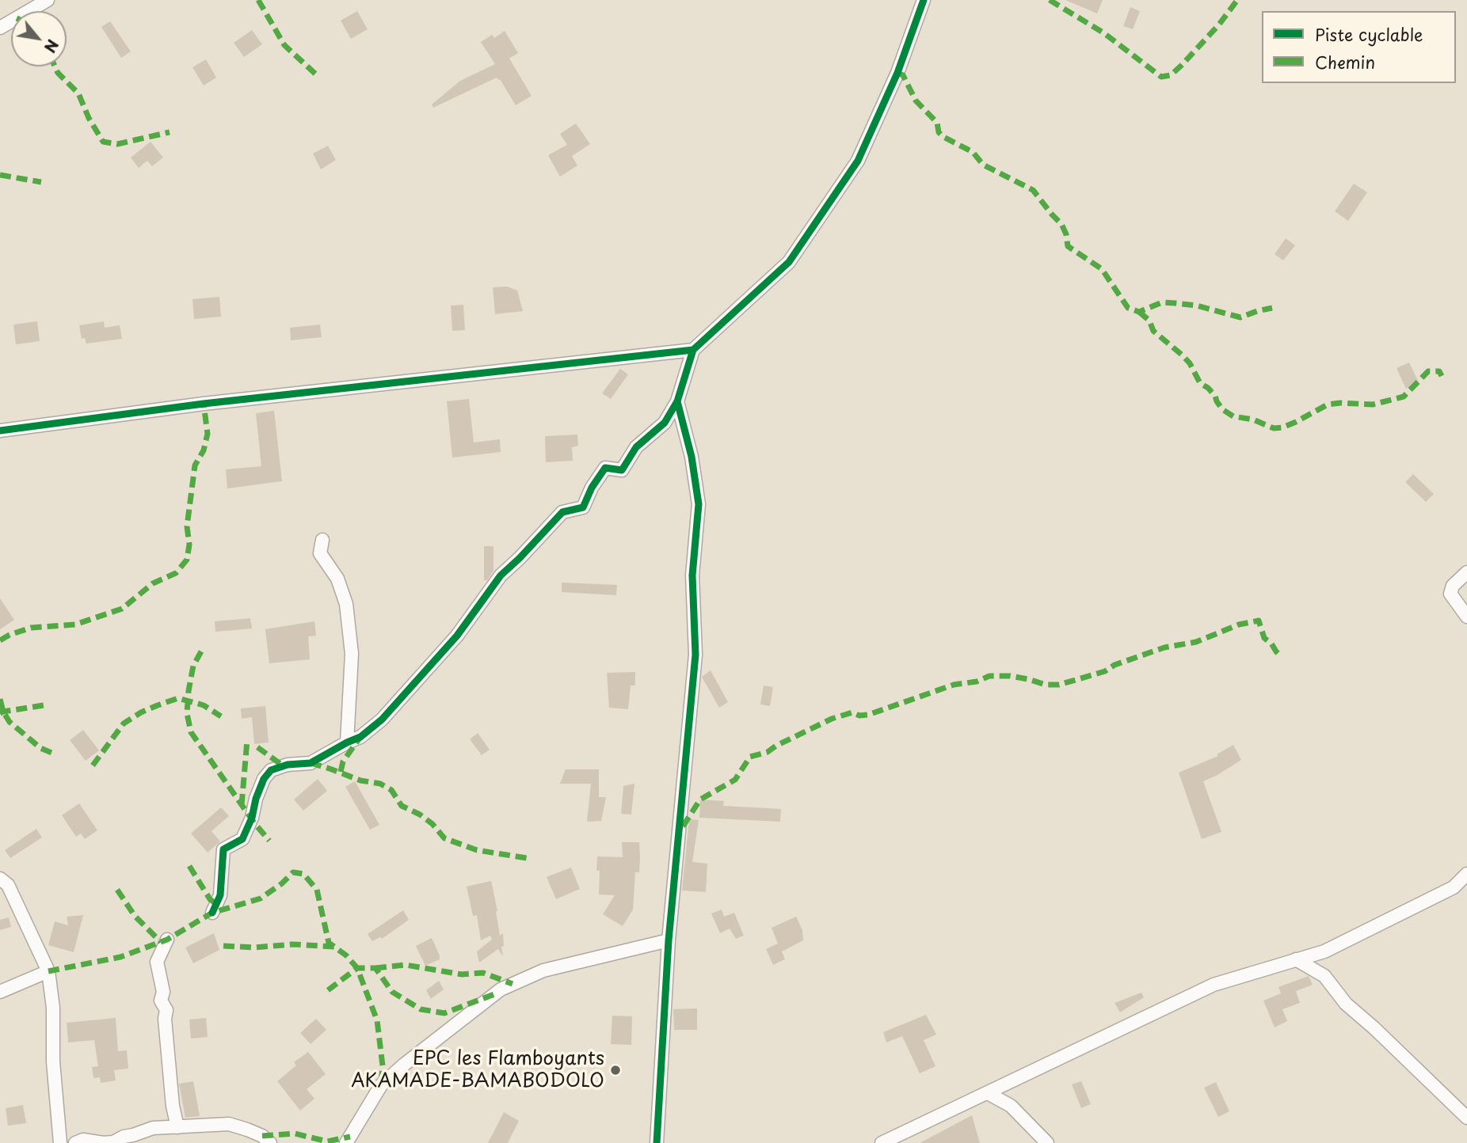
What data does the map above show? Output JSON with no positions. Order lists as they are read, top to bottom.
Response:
{
  "places": ["EPC les Flamboyants AKAMADE-BAMABODOLO"],
  "legend": ["Piste cyclable", "Chemin"],
  "north": "bottom right"
}
